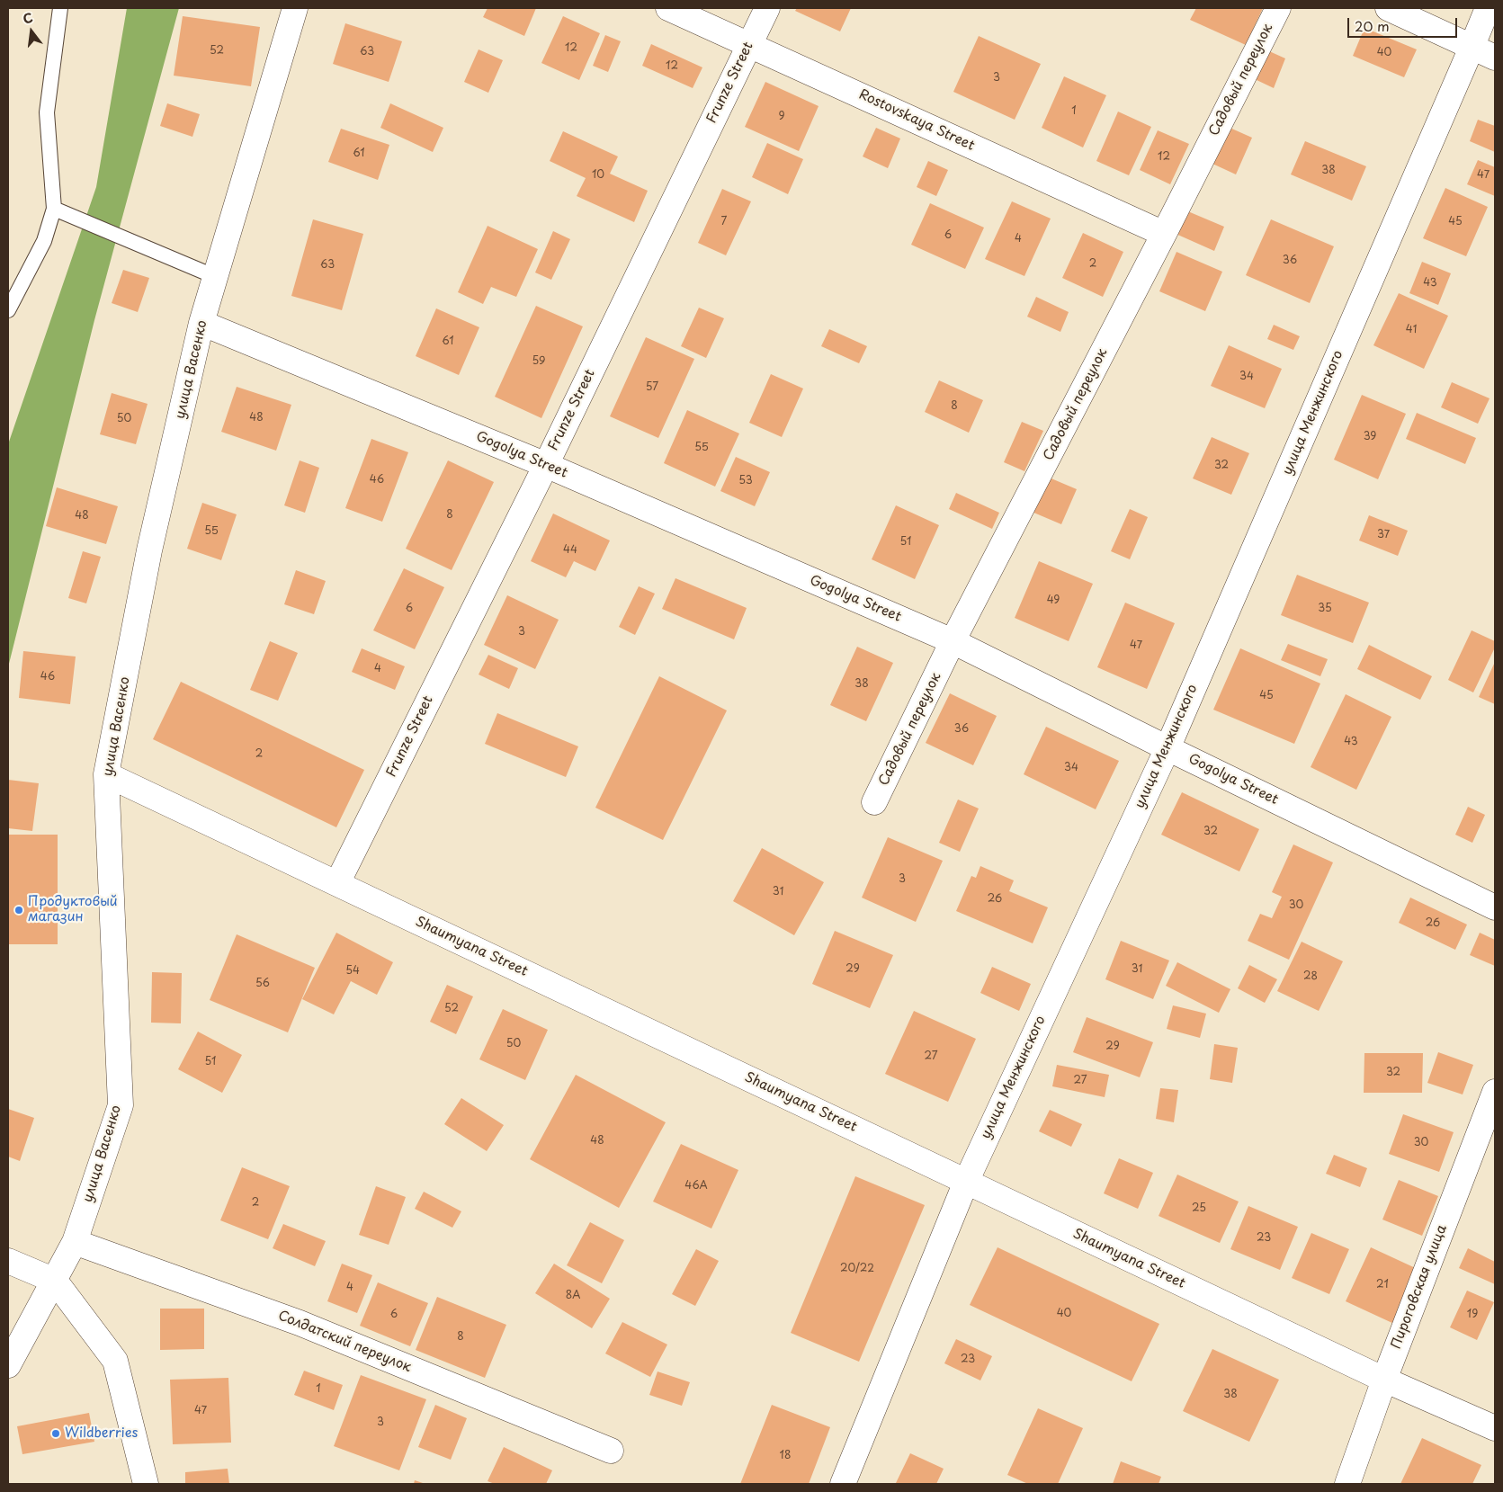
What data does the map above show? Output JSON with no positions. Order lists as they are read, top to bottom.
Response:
{
  "streets": {
    "street": [
      "Садовый переулок",
      "Frunze Street",
      "Rostovskaya Street",
      "улица Васенко",
      "улица Менжинского",
      "Gogolya Street",
      "Shaumyana Street",
      "Пироговская улица",
      "Солдатский переулок"
    ]
  },
  "crossings": [
    ["Садовый переулок", "Rostovskaya Street"],
    ["Садовый переулок", "Gogolya Street"],
    ["Frunze Street", "Rostovskaya Street"],
    ["Frunze Street", "Gogolya Street"],
    ["Frunze Street", "Shaumyana Street"],
    ["улица Васенко", "Gogolya Street"],
    ["улица Васенко", "Shaumyana Street"],
    ["улица Васенко", "Солдатский переулок"],
    ["улица Менжинского", "Gogolya Street"],
    ["улица Менжинского", "Shaumyana Street"],
    ["Shaumyana Street", "Пироговская улица"]
  ],
  "places": ["Продуктовый магазин", "Wildberries"],
  "house_numbers": [
    "12",
    "52",
    "63",
    "40",
    "12",
    "3",
    "1",
    "9",
    "61",
    "12",
    "38",
    "10",
    "47",
    "7",
    "45",
    "6",
    "4",
    "36",
    "2",
    "63",
    "43",
    "41",
    "61",
    "59",
    "34",
    "57",
    "8",
    "48",
    "50",
    "39",
    "55",
    "32",
    "46",
    "53",
    "8",
    "48",
    "55",
    "37",
    "51",
    "44",
    "49",
    "6",
    "35",
    "3",
    "47",
    "4",
    "46",
    "38",
    "45",
    "36",
    "43",
    "2",
    "34",
    "32",
    "3",
    "31",
    "26",
    "30",
    "26",
    "29",
    "31",
    "54",
    "28",
    "56",
    "52",
    "50",
    "29",
    "27",
    "51",
    "32",
    "27",
    "48",
    "30",
    "46А",
    "2",
    "25",
    "23",
    "20/22",
    "21",
    "4",
    "8А",
    "40",
    "6",
    "19",
    "8",
    "23",
    "1",
    "38",
    "47",
    "3",
    "18"
  ],
  "scale_bar": "20 m",
  "north": "top"
}
